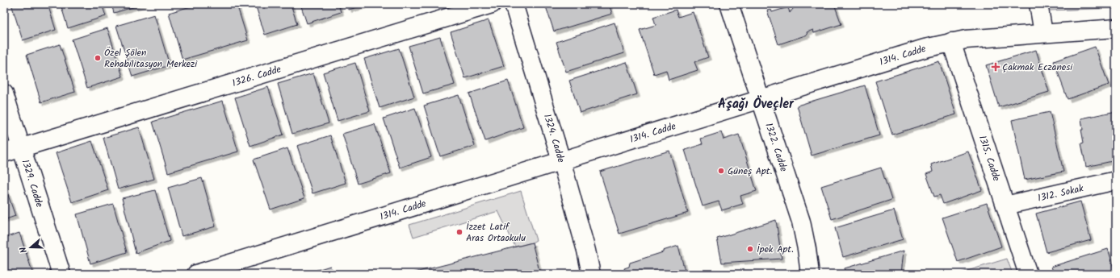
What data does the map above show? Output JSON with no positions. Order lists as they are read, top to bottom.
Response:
{
  "streets": {
    "street": [
      "1314. Cadde",
      "1326. Cadde",
      "1324. Cadde",
      "1322. Cadde",
      "1315. Cadde",
      "1329. Cadde",
      "1312. Sokak"
    ]
  },
  "crossings": [
    ["1314. Cadde", "1324. Cadde"],
    ["1314. Cadde", "1322. Cadde"],
    ["1314. Cadde", "1315. Cadde"],
    ["1326. Cadde", "1329. Cadde"],
    ["1315. Cadde", "1312. Sokak"]
  ],
  "districts": ["Aşağı Öveçler"],
  "places": {
    "other": [
      "Özel Şölen Rehabilitasyon Merkezi",
      "Güneş Apt.",
      "İzzet Latif Aras Ortaokulu",
      "İpek Apt."
    ],
    "health": ["Çakmak Eczanesi"]
  },
  "north": "left"
}
